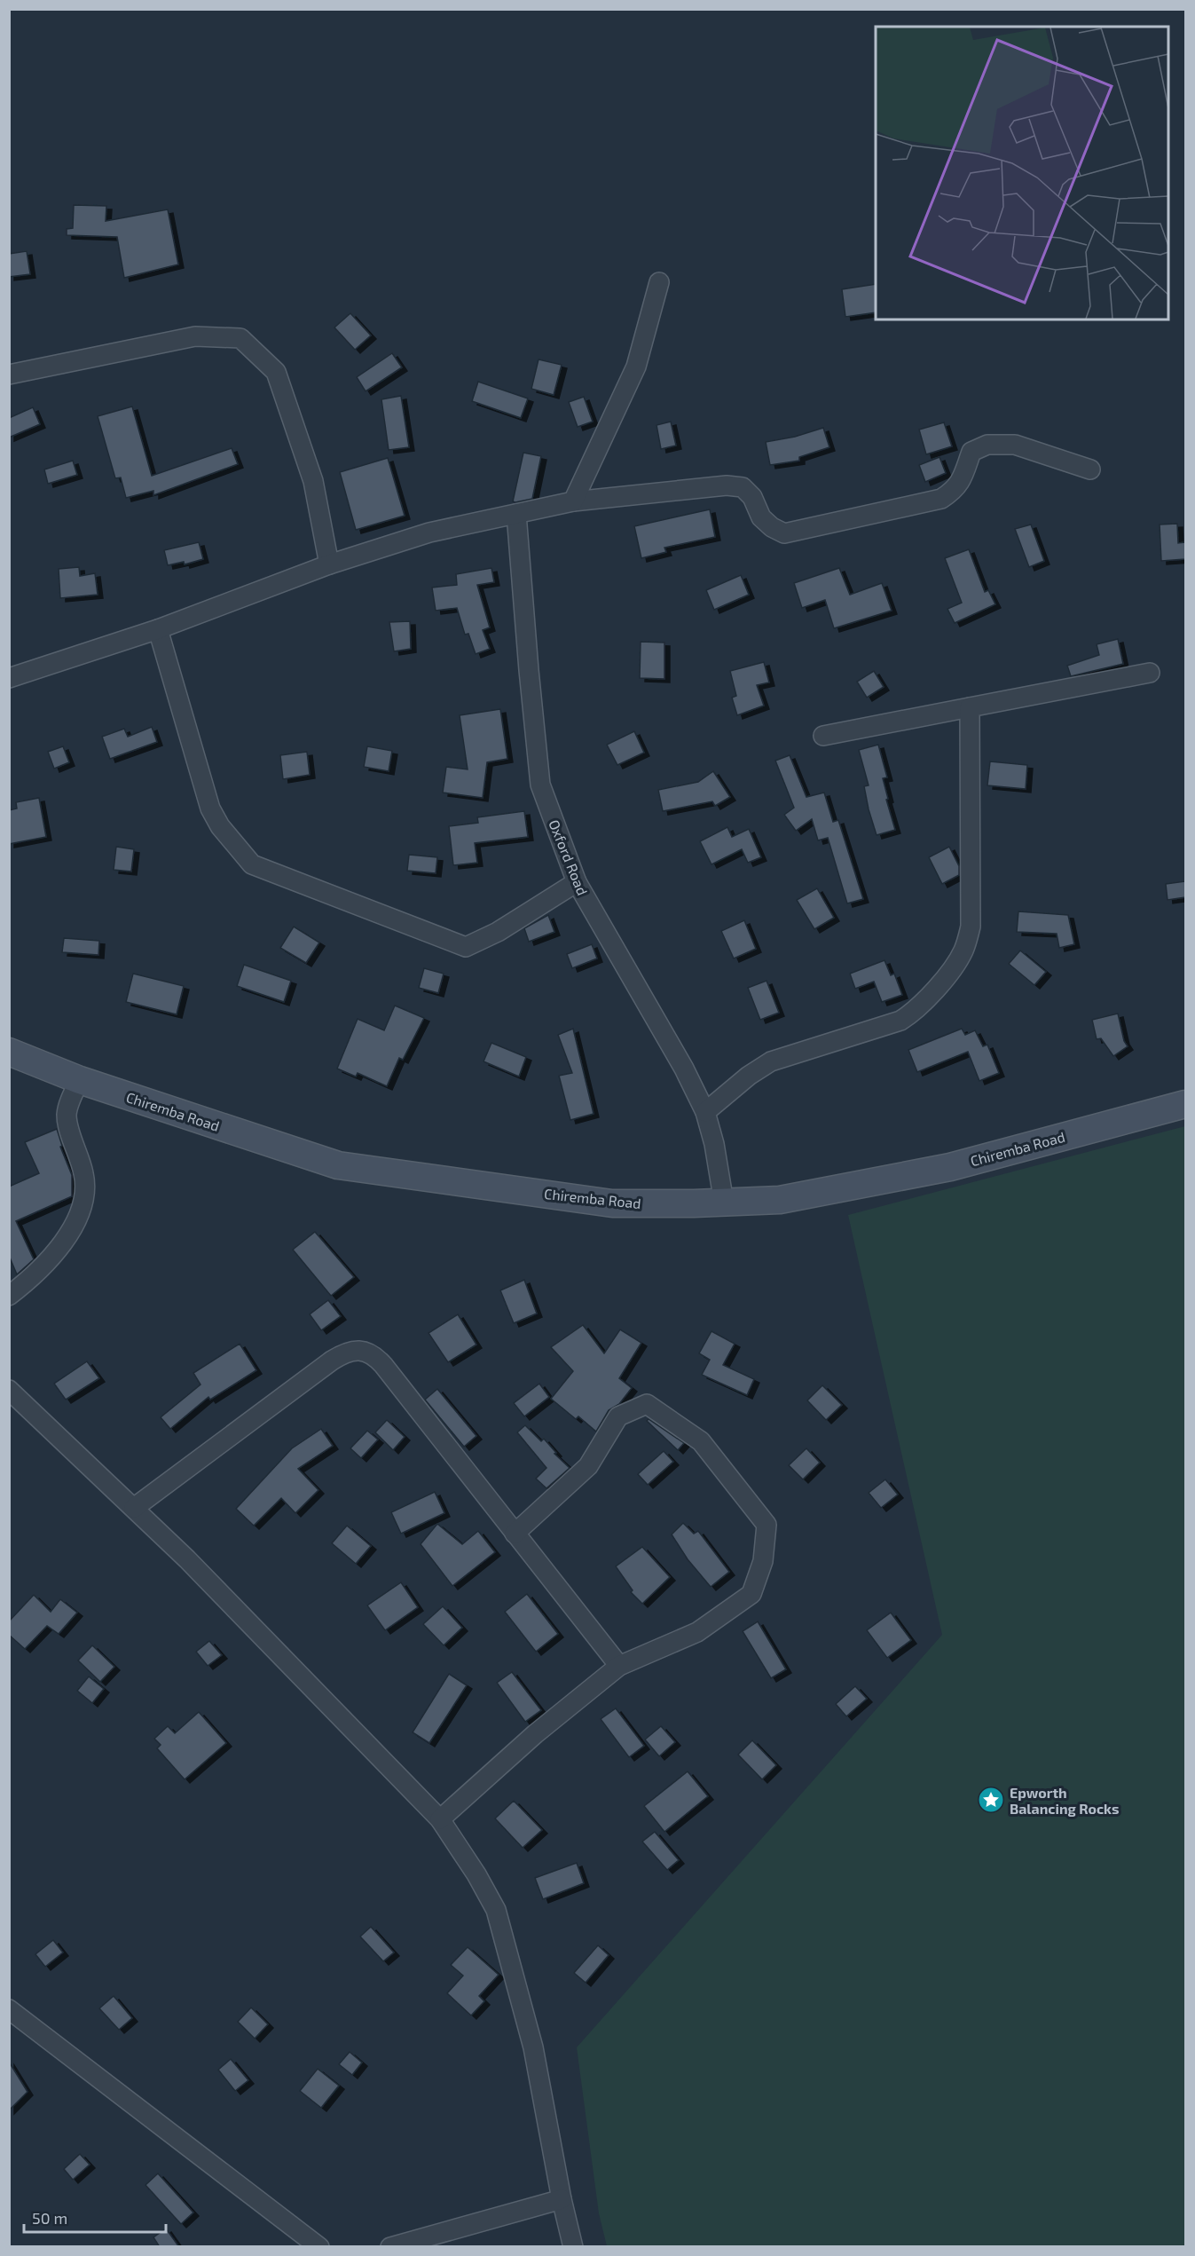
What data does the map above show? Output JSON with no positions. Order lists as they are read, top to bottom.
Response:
{
  "streets": {
    "main road": ["Chiremba Road"],
    "street": ["Oxford Road"]
  },
  "crossings": [
    ["Oxford Road", "Chiremba Road"]
  ],
  "places": {
    "place": ["Epworth Balancing Rocks"]
  },
  "scale_bar": "50 m"
}
